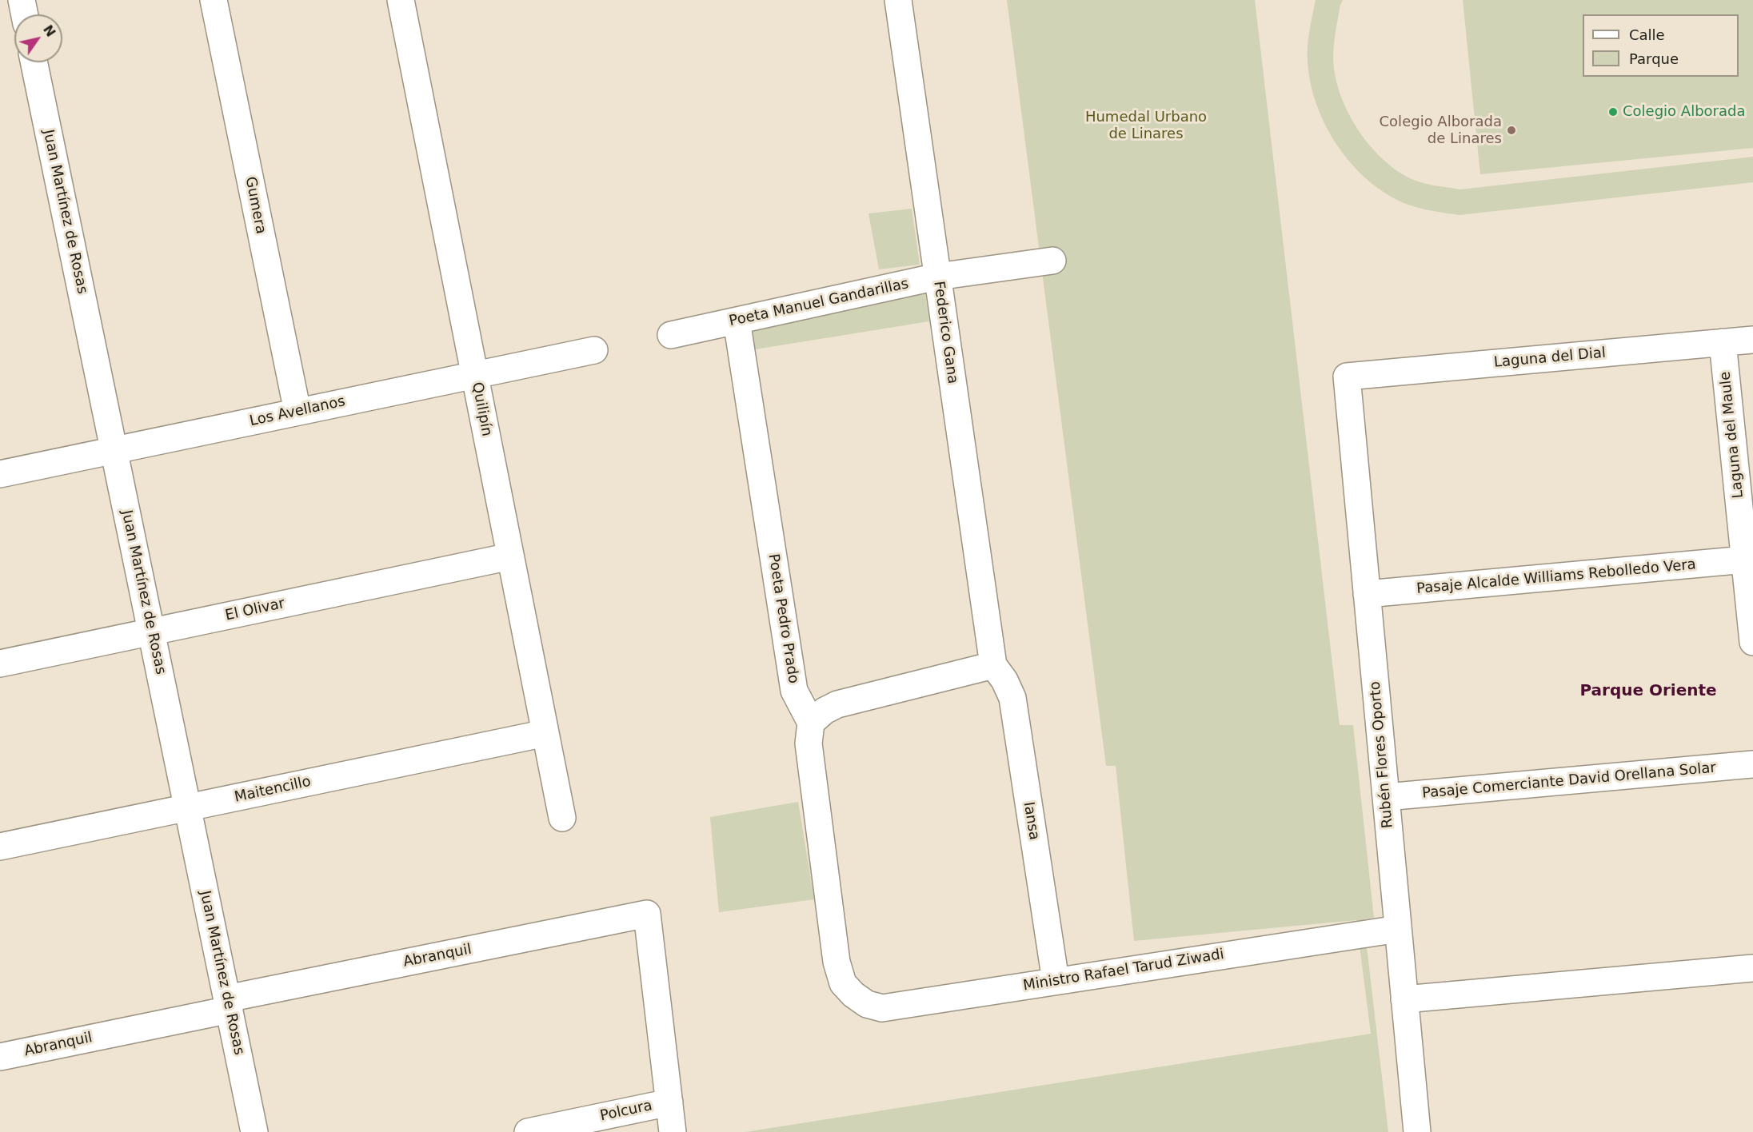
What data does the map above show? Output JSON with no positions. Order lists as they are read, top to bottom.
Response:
{
  "streets": {
    "street": [
      "Gumera",
      "Juan Martínez de Rosas",
      "Poeta Manuel Gandarillas",
      "Federico Gana",
      "Laguna del Dial",
      "Quilipín",
      "Los Avellanos",
      "Laguna del Maule",
      "Pasaje Alcalde Williams Rebolledo Vera",
      "El Olivar",
      "Poeta Pedro Prado",
      "Rubén Flores Oporto",
      "Pasaje Comerciante David Orellana Solar",
      "Maitencillo",
      "Iansa",
      "Abranquil",
      "Ministro Rafael Tarud Ziwadi",
      "Polcura"
    ]
  },
  "crossings": [
    ["Gumera", "Los Avellanos"],
    ["Juan Martínez de Rosas", "Los Avellanos"],
    ["Juan Martínez de Rosas", "El Olivar"],
    ["Juan Martínez de Rosas", "Maitencillo"],
    ["Juan Martínez de Rosas", "Abranquil"],
    ["Poeta Manuel Gandarillas", "Federico Gana"],
    ["Poeta Manuel Gandarillas", "Poeta Pedro Prado"],
    ["Federico Gana", "Iansa"],
    ["Laguna del Dial", "Laguna del Maule"],
    ["Laguna del Dial", "Rubén Flores Oporto"],
    ["Quilipín", "Los Avellanos"],
    ["Quilipín", "El Olivar"],
    ["Quilipín", "Maitencillo"],
    ["Laguna del Maule", "Pasaje Alcalde Williams Rebolledo Vera"],
    ["Pasaje Alcalde Williams Rebolledo Vera", "Rubén Flores Oporto"],
    ["Poeta Pedro Prado", "Ministro Rafael Tarud Ziwadi"],
    ["Rubén Flores Oporto", "Pasaje Comerciante David Orellana Solar"],
    ["Rubén Flores Oporto", "Ministro Rafael Tarud Ziwadi"],
    ["Iansa", "Ministro Rafael Tarud Ziwadi"],
    ["Abranquil", "Polcura"]
  ],
  "districts": ["Parque Oriente"],
  "parks": ["Humedal Urbano de Linares"],
  "places": ["Colegio Alborada", "Colegio Alborada de Linares"],
  "legend": ["Calle", "Parque"],
  "north": "top right"
}
